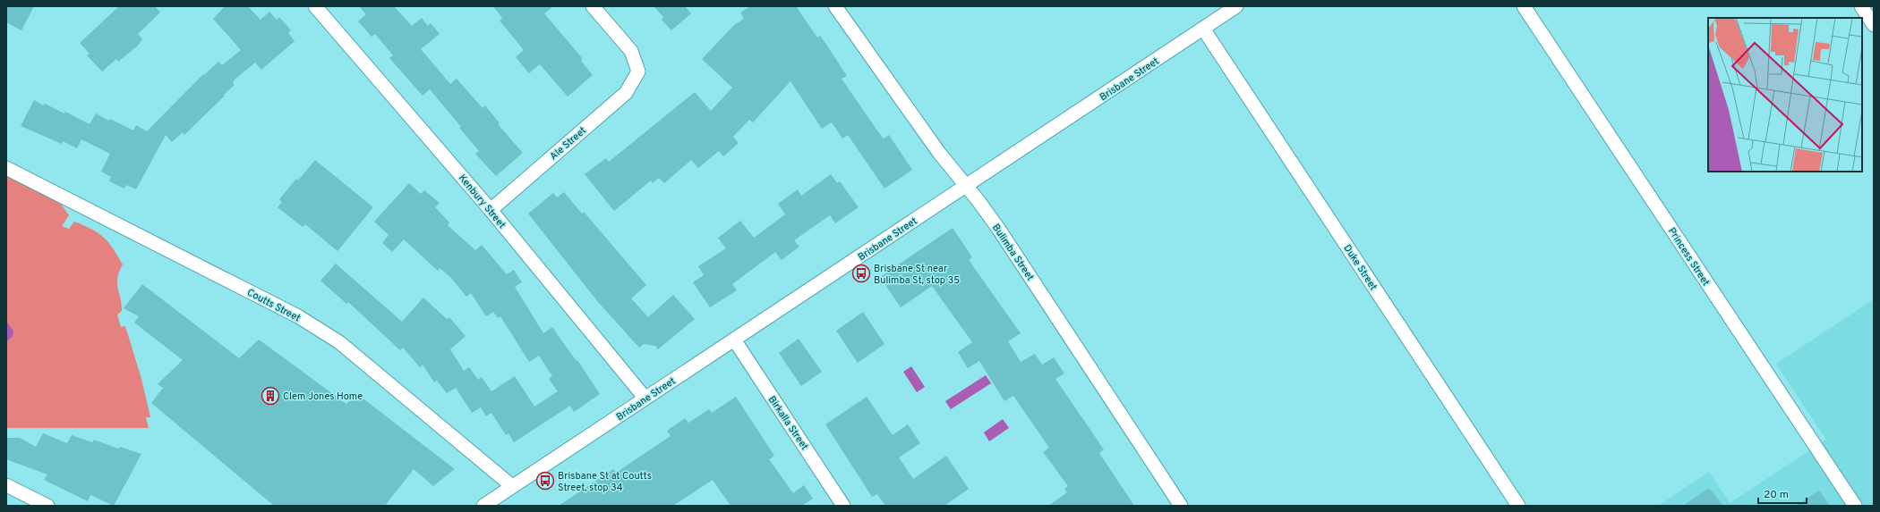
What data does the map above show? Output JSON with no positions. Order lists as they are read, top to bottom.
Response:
{
  "streets": {
    "street": [
      "Brisbane Street",
      "Ale Street",
      "Kenbury Street",
      "Bulimba Street",
      "Princess Street",
      "Duke Street",
      "Coutts Street",
      "Birkalla Street"
    ]
  },
  "crossings": [
    ["Brisbane Street", "Kenbury Street"],
    ["Brisbane Street", "Bulimba Street"],
    ["Brisbane Street", "Duke Street"],
    ["Brisbane Street", "Coutts Street"],
    ["Brisbane Street", "Birkalla Street"],
    ["Ale Street", "Kenbury Street"]
  ],
  "places": {
    "bus stop": ["Brisbane St near Bulimba St, stop 35", "Brisbane St at Coutts Street, stop 34"],
    "building": ["Clem Jones Home"]
  },
  "scale_bar": "20 m"
}
